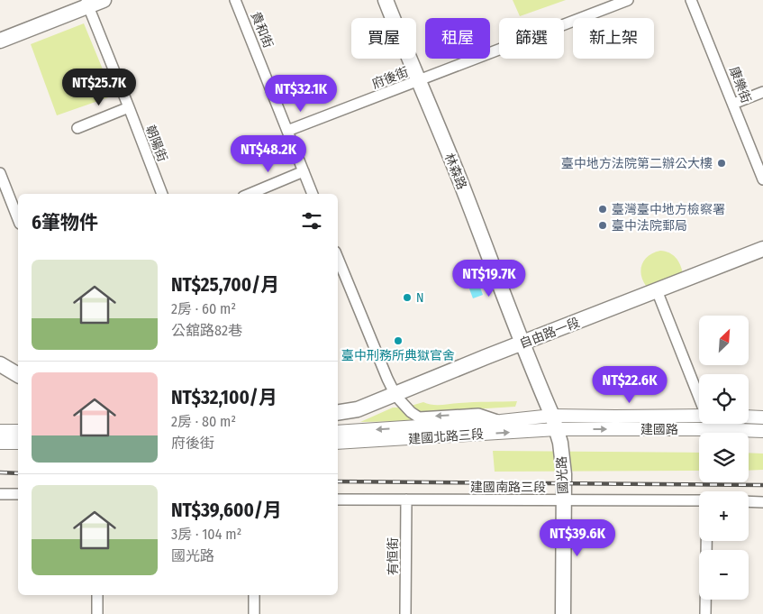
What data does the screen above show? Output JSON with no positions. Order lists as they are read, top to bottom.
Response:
{
  "streets": {
    "main road": ["林森路", "自由路一段", "國光路"],
    "street": [
      "貴和街",
      "府後街",
      "康樂街",
      "朝陽街",
      "建國路",
      "建國北路三段",
      "建國南路三段",
      "有恒街"
    ]
  },
  "crossings": [
    ["貴和街", "府後街"],
    ["府後街", "林森路"],
    ["林森路", "自由路一段"],
    ["林森路", "國光路"],
    ["自由路一段", "國光路"],
    ["建國路", "建國北路三段"],
    ["建國路", "國光路"],
    ["建國北路三段", "國光路"],
    ["國光路", "建國南路三段"],
    ["建國南路三段", "有恒街"]
  ],
  "places": [
    "臺中地方法院第二辦公大樓",
    "臺灣臺中地方檢察署",
    "臺中法院郵局",
    "N",
    "臺中刑務所典獄官舍"
  ],
  "north": "top right",
  "page": {
    "chip": [
      "買屋",
      "租屋",
      "篩選",
      "新上架"
    ],
    "price": [
      "NT$25.7K",
      "NT$32.1K",
      "NT$48.2K",
      "NT$19.7K",
      "NT$22.6K",
      "NT$39.6K"
    ],
    "heading": "6筆物件",
    "list": [
      {
        "name": "NT$25,700/月",
        "note": "2房 · 60 m² · 公舘路82巷"
      },
      {
        "name": "NT$32,100/月",
        "note": "2房 · 80 m² · 府後街"
      },
      {
        "name": "NT$39,600/月",
        "note": "3房 · 104 m² · 國光路"
      }
    ],
    "map_buttons": ["+", "−"]
  }
}
